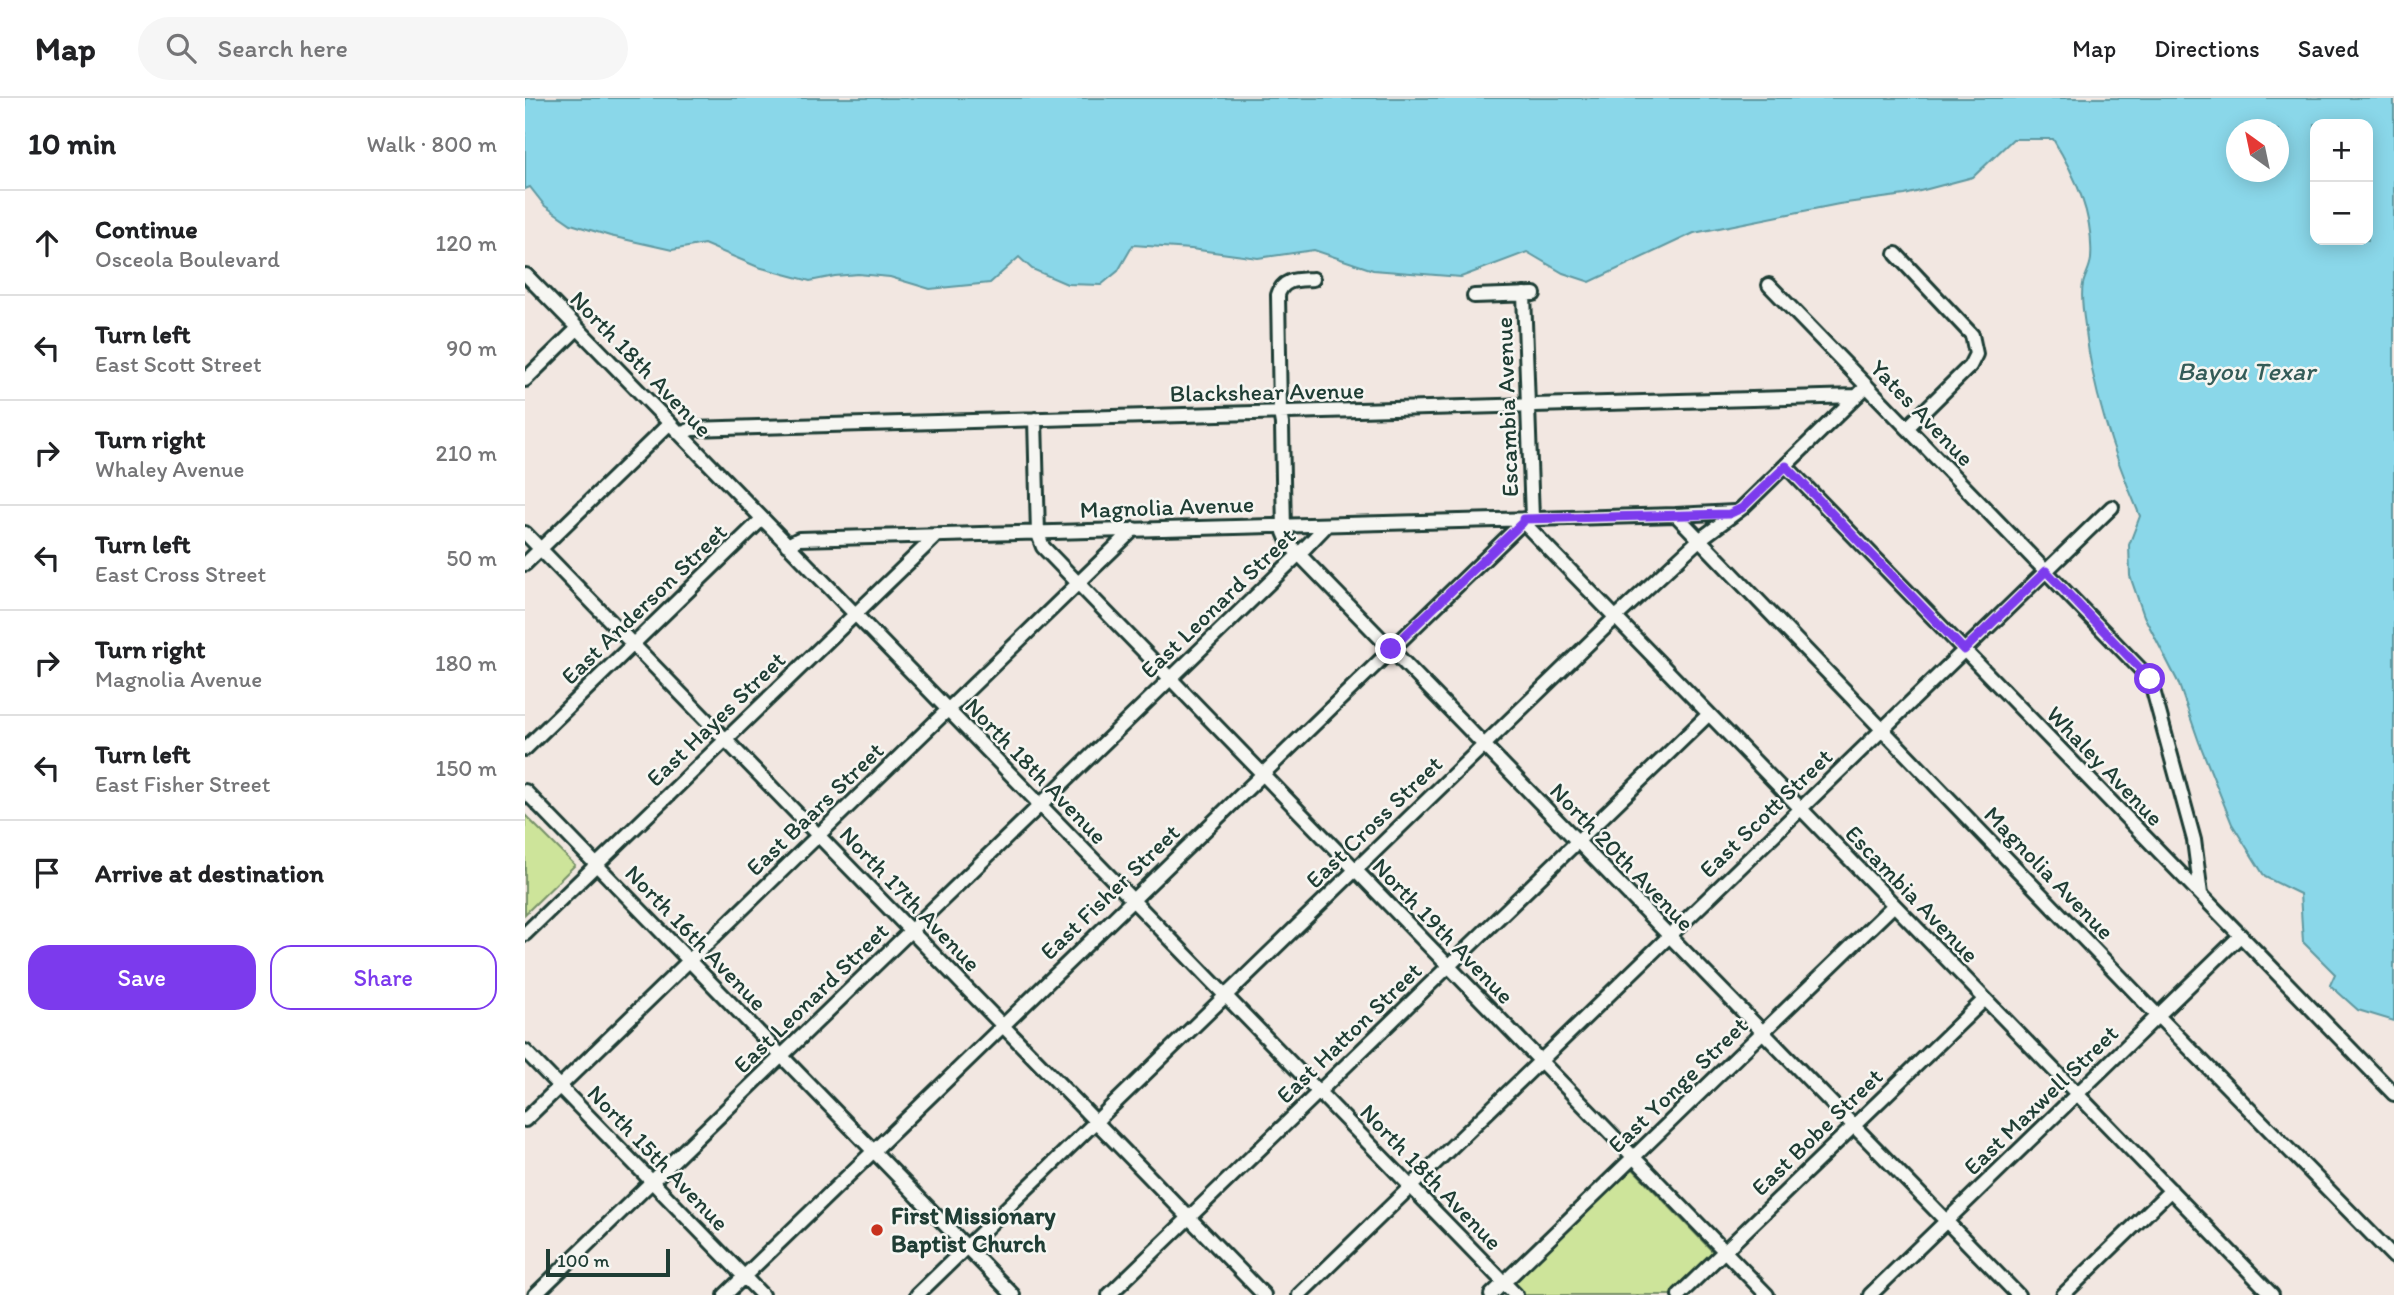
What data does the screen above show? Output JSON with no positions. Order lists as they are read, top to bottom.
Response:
{
  "streets": {
    "street": [
      "North 18th Avenue",
      "Blackshear Avenue",
      "Escambia Avenue",
      "Yates Avenue",
      "Magnolia Avenue",
      "East Leonard Street",
      "East Anderson Street",
      "East Hayes Street",
      "Whaley Avenue",
      "East Baars Street",
      "East Scott Street",
      "East Cross Street",
      "North 20th Avenue",
      "East Fisher Street",
      "North 17th Avenue",
      "North 19th Avenue",
      "North 16th Avenue",
      "East Hatton Street",
      "East Yonge Street",
      "East Maxwell Street",
      "East Bobe Street",
      "North 15th Avenue"
    ]
  },
  "crossings": [
    ["North 18th Avenue", "Blackshear Avenue"],
    ["North 18th Avenue", "Magnolia Avenue"],
    ["North 18th Avenue", "East Leonard Street"],
    ["North 18th Avenue", "East Anderson Street"],
    ["North 18th Avenue", "East Hayes Street"],
    ["North 18th Avenue", "East Baars Street"],
    ["North 18th Avenue", "East Scott Street"],
    ["North 18th Avenue", "East Cross Street"],
    ["North 18th Avenue", "East Fisher Street"],
    ["North 18th Avenue", "East Hatton Street"],
    ["North 18th Avenue", "East Yonge Street"],
    ["Blackshear Avenue", "Escambia Avenue"],
    ["Blackshear Avenue", "East Cross Street"],
    ["Blackshear Avenue", "North 20th Avenue"],
    ["Escambia Avenue", "Magnolia Avenue"],
    ["Escambia Avenue", "East Scott Street"],
    ["Escambia Avenue", "East Cross Street"],
    ["Escambia Avenue", "East Fisher Street"],
    ["Escambia Avenue", "East Hatton Street"],
    ["Escambia Avenue", "East Yonge Street"],
    ["Escambia Avenue", "East Maxwell Street"],
    ["Escambia Avenue", "East Bobe Street"],
    ["Yates Avenue", "Whaley Avenue"],
    ["Yates Avenue", "East Scott Street"],
    ["Yates Avenue", "East Cross Street"],
    ["Magnolia Avenue", "East Leonard Street"],
    ["Magnolia Avenue", "East Hayes Street"],
    ["Magnolia Avenue", "East Baars Street"],
    ["Magnolia Avenue", "East Scott Street"],
    ["Magnolia Avenue", "East Cross Street"],
    ["Magnolia Avenue", "North 20th Avenue"],
    ["Magnolia Avenue", "East Fisher Street"],
    ["Magnolia Avenue", "North 19th Avenue"],
    ["Magnolia Avenue", "East Maxwell Street"],
    ["East Leonard Street", "North 20th Avenue"],
    ["East Leonard Street", "North 17th Avenue"],
    ["East Leonard Street", "North 19th Avenue"],
    ["East Leonard Street", "North 16th Avenue"],
    ["East Leonard Street", "North 15th Avenue"],
    ["East Anderson Street", "North 17th Avenue"],
    ["East Hayes Street", "North 17th Avenue"],
    ["East Hayes Street", "North 16th Avenue"],
    ["Whaley Avenue", "East Scott Street"],
    ["Whaley Avenue", "East Cross Street"],
    ["Whaley Avenue", "East Maxwell Street"],
    ["East Baars Street", "North 17th Avenue"],
    ["East Baars Street", "North 19th Avenue"],
    ["East Baars Street", "North 16th Avenue"],
    ["East Baars Street", "North 15th Avenue"],
    ["East Scott Street", "North 20th Avenue"],
    ["East Scott Street", "North 19th Avenue"],
    ["East Cross Street", "North 20th Avenue"],
    ["East Cross Street", "North 17th Avenue"],
    ["East Cross Street", "North 19th Avenue"],
    ["East Cross Street", "North 16th Avenue"],
    ["North 20th Avenue", "East Fisher Street"],
    ["North 20th Avenue", "East Hatton Street"],
    ["North 20th Avenue", "East Yonge Street"],
    ["North 20th Avenue", "East Maxwell Street"],
    ["North 20th Avenue", "East Bobe Street"],
    ["East Fisher Street", "North 17th Avenue"],
    ["East Fisher Street", "North 19th Avenue"],
    ["East Fisher Street", "North 16th Avenue"],
    ["East Fisher Street", "North 15th Avenue"],
    ["North 17th Avenue", "East Hatton Street"],
    ["North 19th Avenue", "East Hatton Street"],
    ["North 19th Avenue", "East Yonge Street"],
    ["North 19th Avenue", "East Bobe Street"]
  ],
  "water": ["Bayou Texar"],
  "places": ["First Missionary Baptist Church"],
  "scale_bar": "100 m",
  "north": "top left",
  "page": {
    "header": "Map",
    "search": "Search here",
    "nav": ["Map", "Directions", "Saved"],
    "heading": ["10 min", "Walk · 800 m"],
    "map_buttons": ["+", "−"],
    "list": [
      ["Continue", "Osceola Boulevard", "120 m"],
      ["Turn left", "East Scott Street", "90 m"],
      ["Turn right", "Whaley Avenue", "210 m"],
      ["Turn left", "East Cross Street", "50 m"],
      ["Turn right", "Magnolia Avenue", "180 m"],
      ["Turn left", "East Fisher Street", "150 m"],
      "Arrive at destination"
    ],
    "buttons": ["Save", "Share"],
    "scale": "100 m"
  }
}
